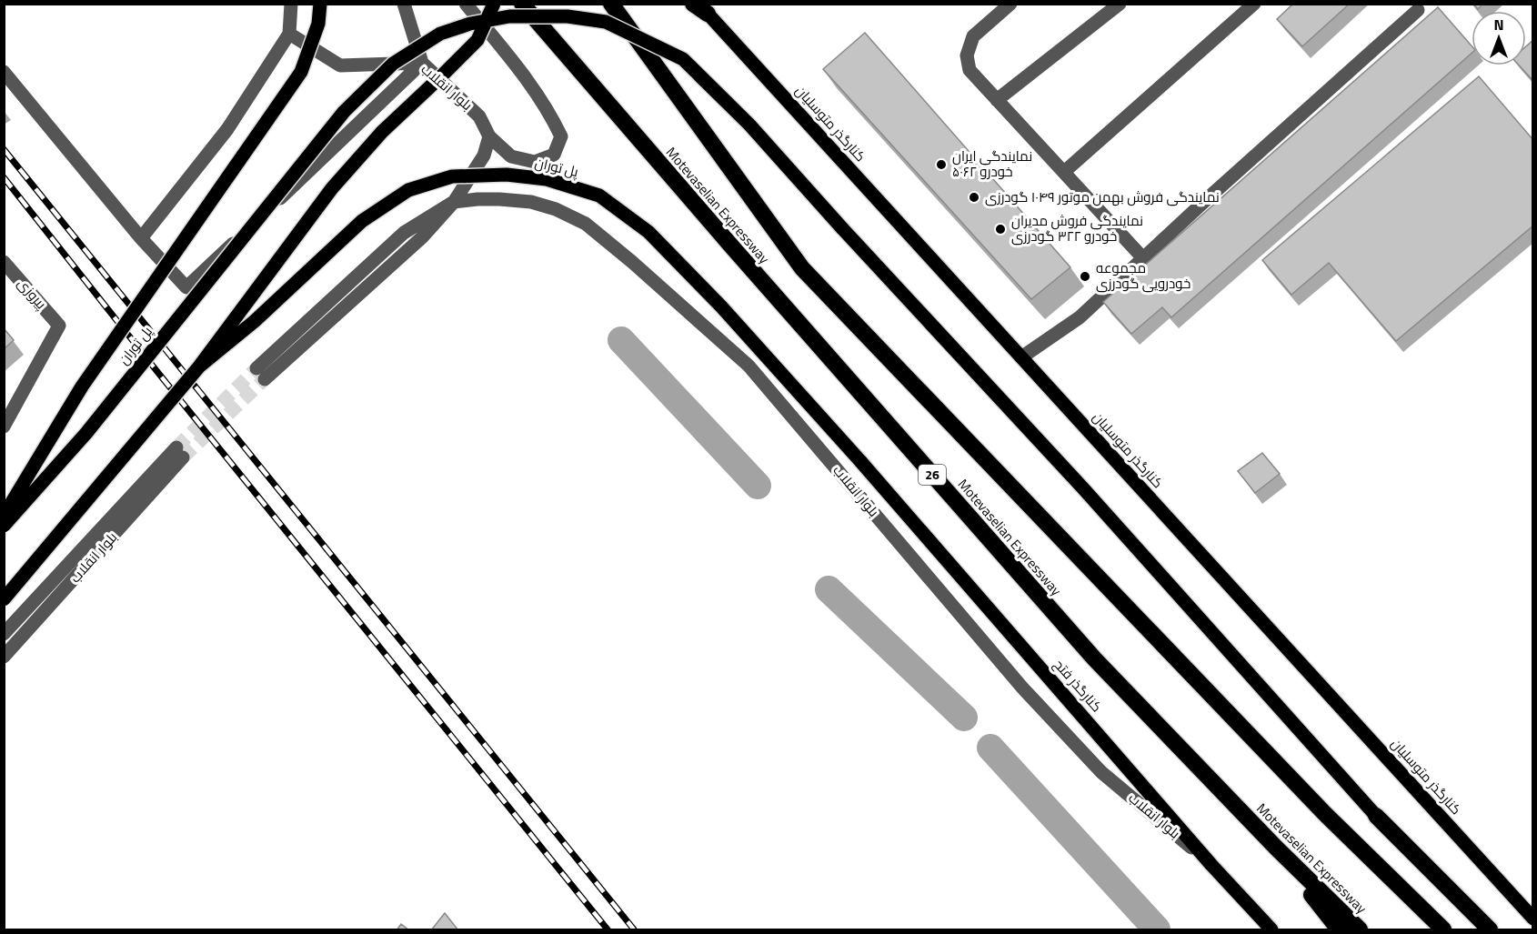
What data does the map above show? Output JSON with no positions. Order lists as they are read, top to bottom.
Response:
{
  "streets": {
    "highway": ["Motevaselian Expressway", "26"],
    "main road": ["کنارگذر متوسلیان", "پل توران", "کنارگذر فتح"],
    "street": ["بلوار انقلاب", "پیروزی"]
  },
  "crossings": [
    ["بلوار انقلاب", "کنارگذر فتح"],
    ["پل توران", "کنارگذر فتح"]
  ],
  "places": [
    "نمایندگی ایران خودرو ۵۰۶۲",
    "نمایندگی فروش بهمن موتور ۱۰۴۹ گودرزی",
    "نمایندگی فروش مدیران خودرو ۳۲۲ گودرزی",
    "مجموعه خودرویی گودرزی"
  ],
  "north": "top"
}
